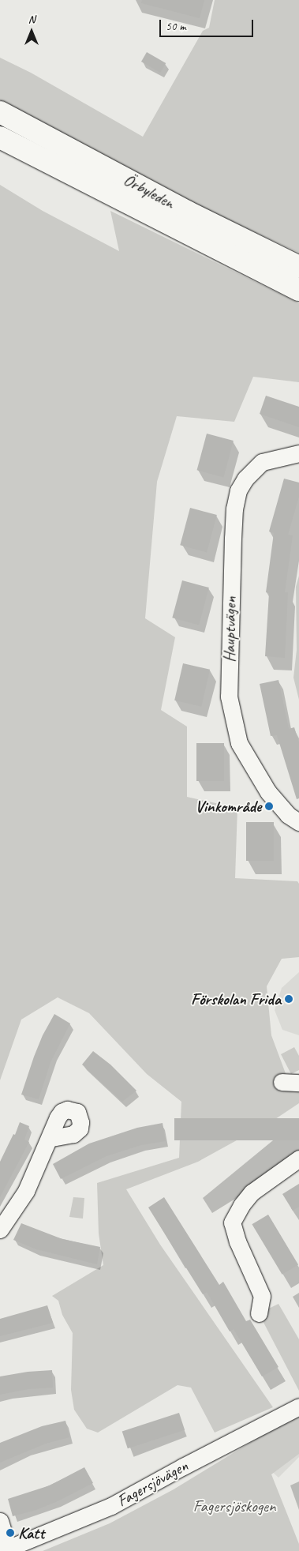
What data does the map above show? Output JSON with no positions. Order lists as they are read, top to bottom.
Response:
{
  "streets": {
    "main road": ["Örbyleden"],
    "street": ["Hauptvägen", "Fagersjövägen"]
  },
  "parks": ["Fagersjöskogen"],
  "places": ["Vinkområde", "Förskolan Frida", "Katt"],
  "scale_bar": "50 m",
  "north": "top"
}
